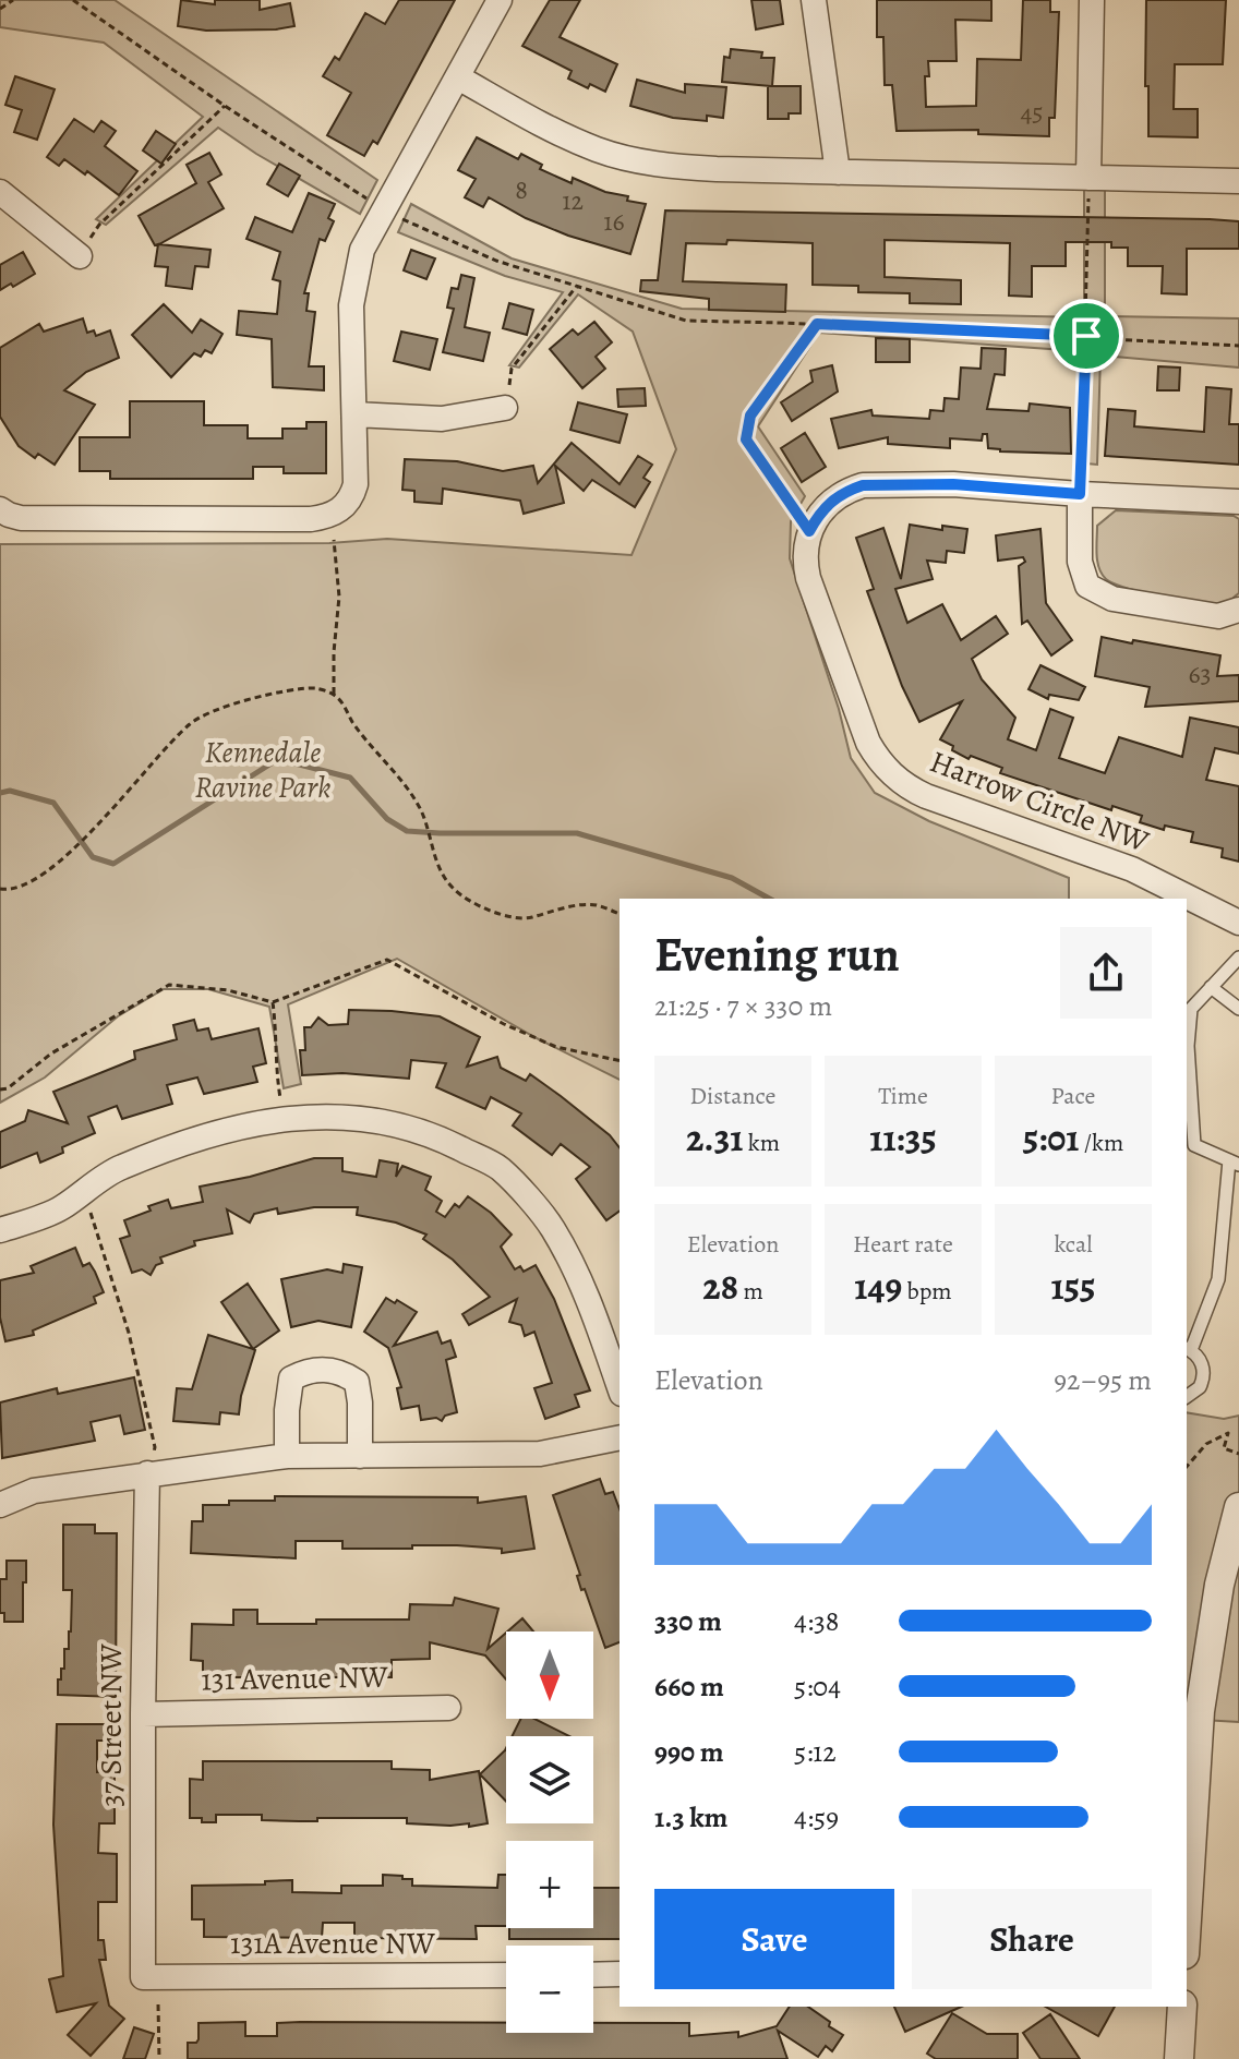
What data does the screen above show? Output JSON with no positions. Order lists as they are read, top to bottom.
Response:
{
  "streets": {
    "street": [
      "Harrow Circle NW",
      "131 Avenue NW",
      "37 Street NW",
      "131A Avenue NW"
    ]
  },
  "crossings": [
    ["131 Avenue NW", "37 Street NW"],
    ["37 Street NW", "131A Avenue NW"]
  ],
  "parks": ["Kennedale Ravine Park"],
  "house_numbers": [
    "45",
    "8",
    "12",
    "16",
    "63"
  ],
  "north": "bottom",
  "page": {
    "heading": ["Evening run", "21:25 · 7 × 330 m"],
    "stats": [
      ["Distance", "2.31 km"],
      ["Time", "11:35"],
      ["Pace", "5:01 /km"],
      ["Elevation", "28 m"],
      ["Heart rate", "149 bpm"],
      ["kcal", "155"]
    ],
    "chart": ["Elevation", "92–95 m"],
    "list": [
      {
        "name": "330 m",
        "note": "4:38"
      },
      {
        "name": "660 m",
        "note": "5:04"
      },
      {
        "name": "990 m",
        "note": "5:12"
      },
      {
        "name": "1.3 km",
        "note": "4:59"
      }
    ],
    "map_buttons": ["+", "−"],
    "buttons": ["Save", "Share"]
  }
}
